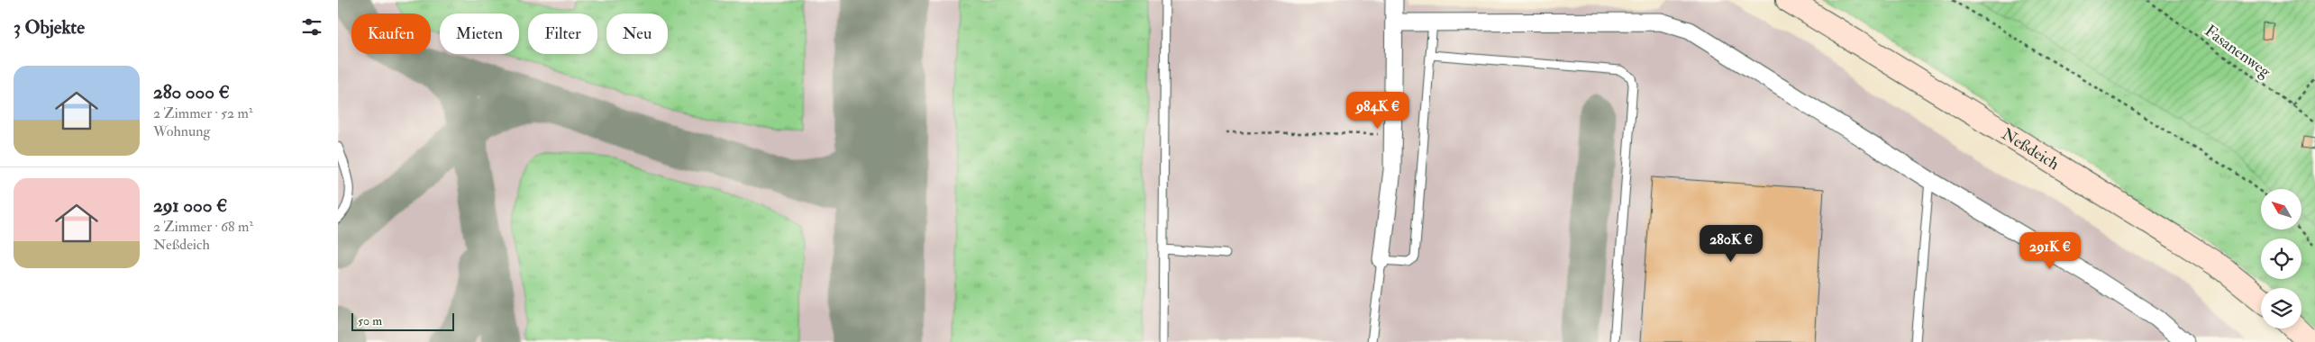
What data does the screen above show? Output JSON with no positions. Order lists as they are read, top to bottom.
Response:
{
  "streets": {
    "street": ["Neßdeich"],
    "path": ["Fasanenweg"]
  },
  "scale_bar": "50 m",
  "north": "top left",
  "page": {
    "heading": "3 Objekte",
    "chip": [
      "Kaufen",
      "Mieten",
      "Filter",
      "Neu"
    ],
    "list": [
      {
        "name": "280 000 €",
        "note": "2 Zimmer · 52 m² · Wohnung"
      },
      {
        "name": "291 000 €",
        "note": "2 Zimmer · 68 m² · Neßdeich"
      }
    ],
    "price": ["984K €", "280K €", "291K €"],
    "scale": "50 m"
  }
}
